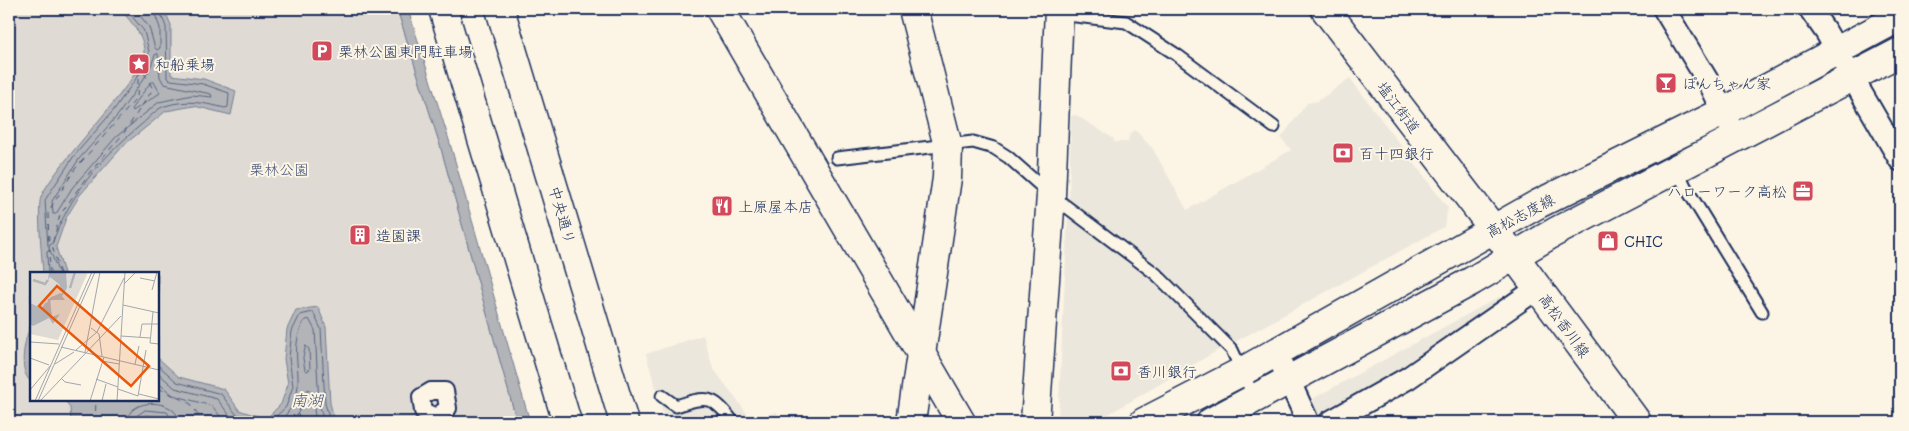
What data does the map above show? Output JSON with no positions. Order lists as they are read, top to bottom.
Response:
{
  "streets": {
    "main road": [
      "塩江街道",
      "中央通り",
      "高松志度線",
      "高松香川線"
    ]
  },
  "crossings": [
    ["塩江街道", "高松志度線"],
    ["塩江街道", "高松香川線"],
    ["高松志度線", "高松香川線"]
  ],
  "water": ["南湖"],
  "parks": ["栗林公園"],
  "places": {
    "parking": ["栗林公園東門駐車場"],
    "place": ["和船乗場"],
    "bar": ["ぽんちゃん家"],
    "bank": ["百十四銀行", "香川銀行"],
    "office": ["ハローワーク高松"],
    "restaurant": ["上原屋本店"],
    "building": ["造園課"],
    "shop": ["CHIC"]
  }
}
